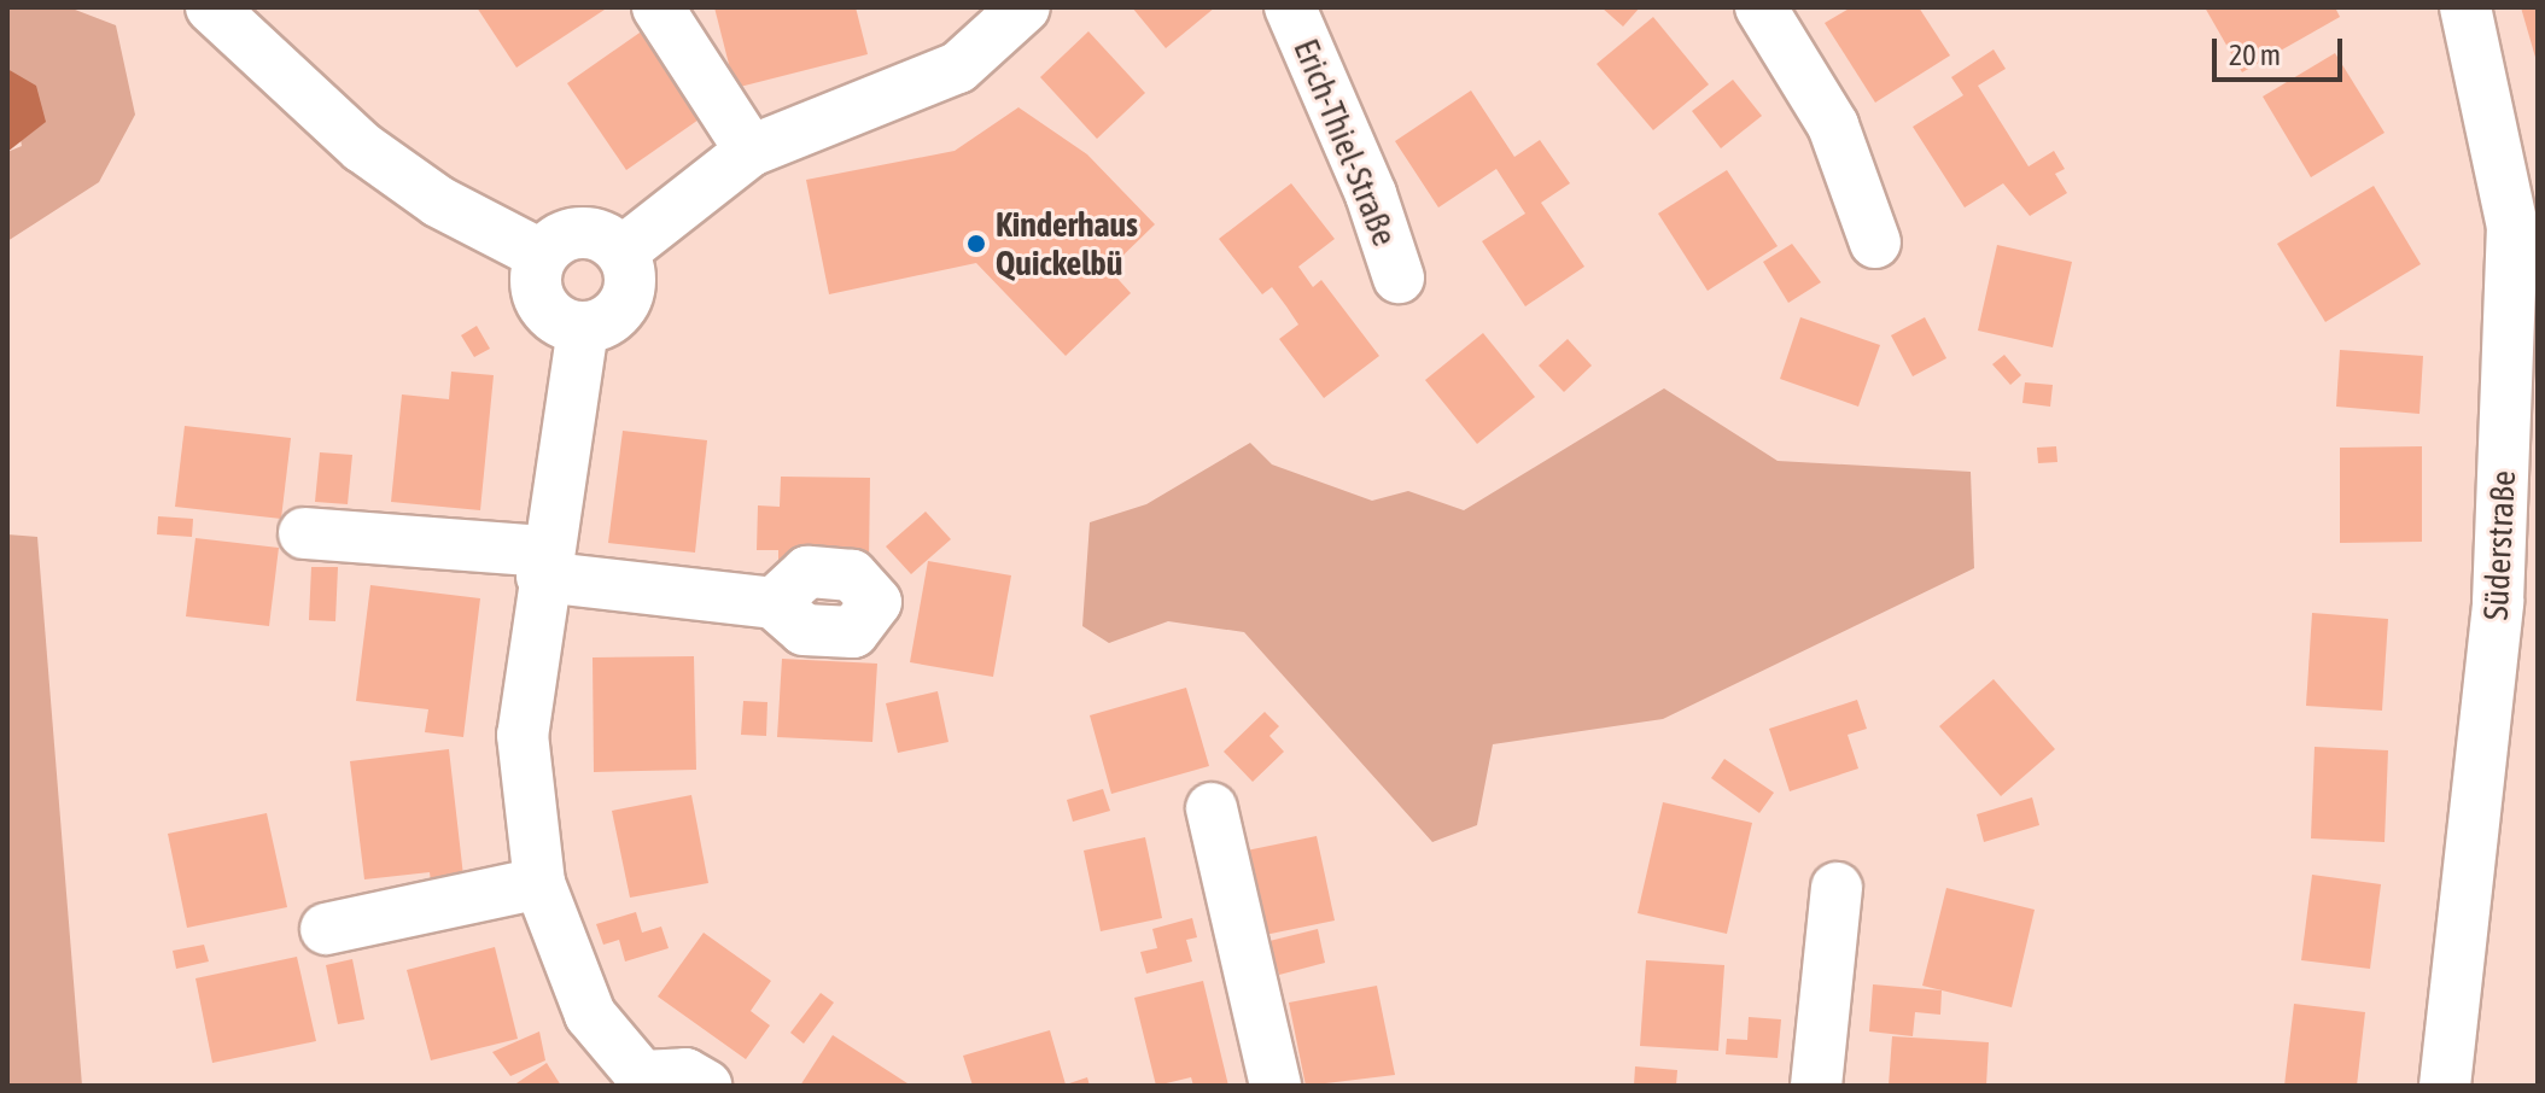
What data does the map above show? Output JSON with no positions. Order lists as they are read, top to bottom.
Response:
{
  "streets": {
    "street": ["Erich-Thiel-Straße", "Süderstraße"]
  },
  "places": ["Kinderhaus Quickelbü"],
  "scale_bar": "20 m"
}
